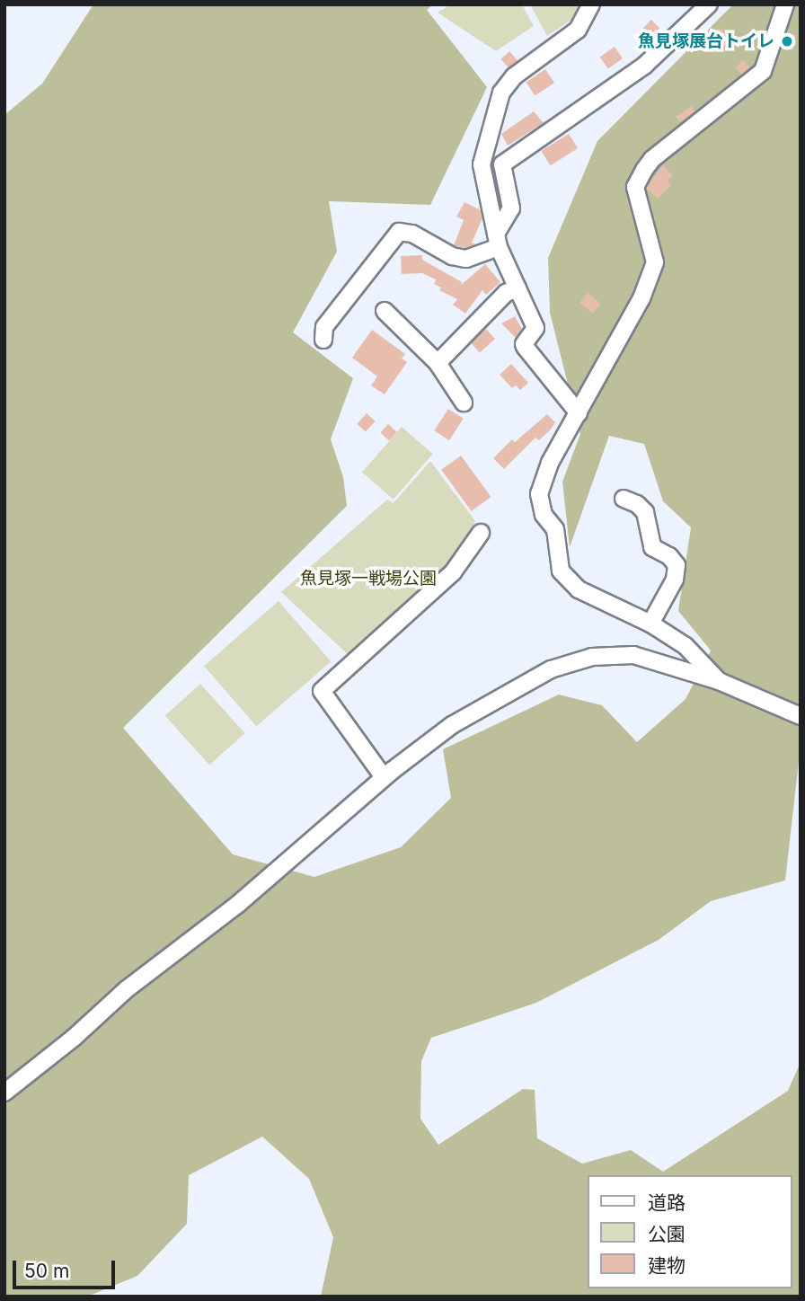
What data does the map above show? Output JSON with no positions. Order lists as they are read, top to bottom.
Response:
{
  "parks": ["魚見塚一戦場公園"],
  "places": ["魚見塚展台トイレ"],
  "legend": ["道路", "公園", "建物"],
  "scale_bar": "50 m"
}
